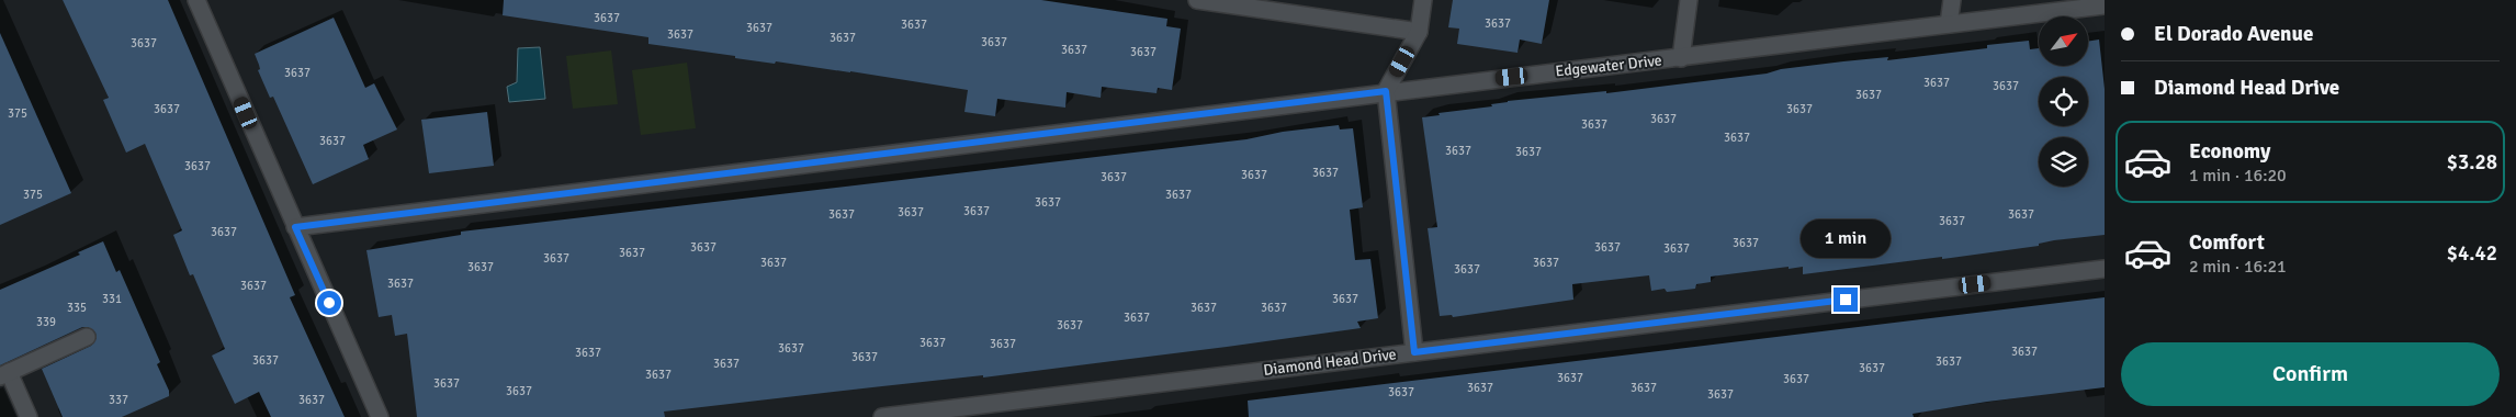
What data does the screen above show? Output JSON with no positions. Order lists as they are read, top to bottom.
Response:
{
  "streets": {
    "lane": ["Edgewater Drive", "Diamond Head Drive"]
  },
  "house_numbers": [
    "3637",
    "3637",
    "3637",
    "3637",
    "3637",
    "3637",
    "3637",
    "3637",
    "3637",
    "3637",
    "3637",
    "3637",
    "3637",
    "3637",
    "3637",
    "3637",
    "375",
    "3637",
    "3637",
    "3637",
    "3637",
    "3637",
    "3637",
    "3637",
    "3637",
    "3637",
    "3637",
    "375",
    "3637",
    "3637",
    "3637",
    "3637",
    "3637",
    "3637",
    "3637",
    "3637",
    "3637",
    "3637",
    "3637",
    "3637",
    "3637",
    "3637",
    "3637",
    "3637",
    "3637",
    "3637",
    "3637",
    "3637",
    "331",
    "3637",
    "335",
    "3637",
    "3637",
    "3637",
    "339",
    "3637",
    "3637",
    "3637",
    "3637",
    "3637",
    "3637",
    "3637",
    "3637",
    "3637",
    "3637",
    "3637",
    "3637",
    "3637",
    "3637",
    "3637",
    "3637",
    "3637",
    "3637",
    "3637",
    "3637",
    "337",
    "3637"
  ],
  "north": "top right",
  "page": {
    "banner": ["El Dorado Avenue", "Diamond Head Drive"],
    "list": [
      {
        "name": "Economy",
        "note": "1 min · 16:20",
        "value": "$3.28"
      },
      {
        "name": "Comfort",
        "note": "2 min · 16:21",
        "value": "$4.42"
      }
    ],
    "bubble": "1 min",
    "buttons": "Confirm"
  }
}
